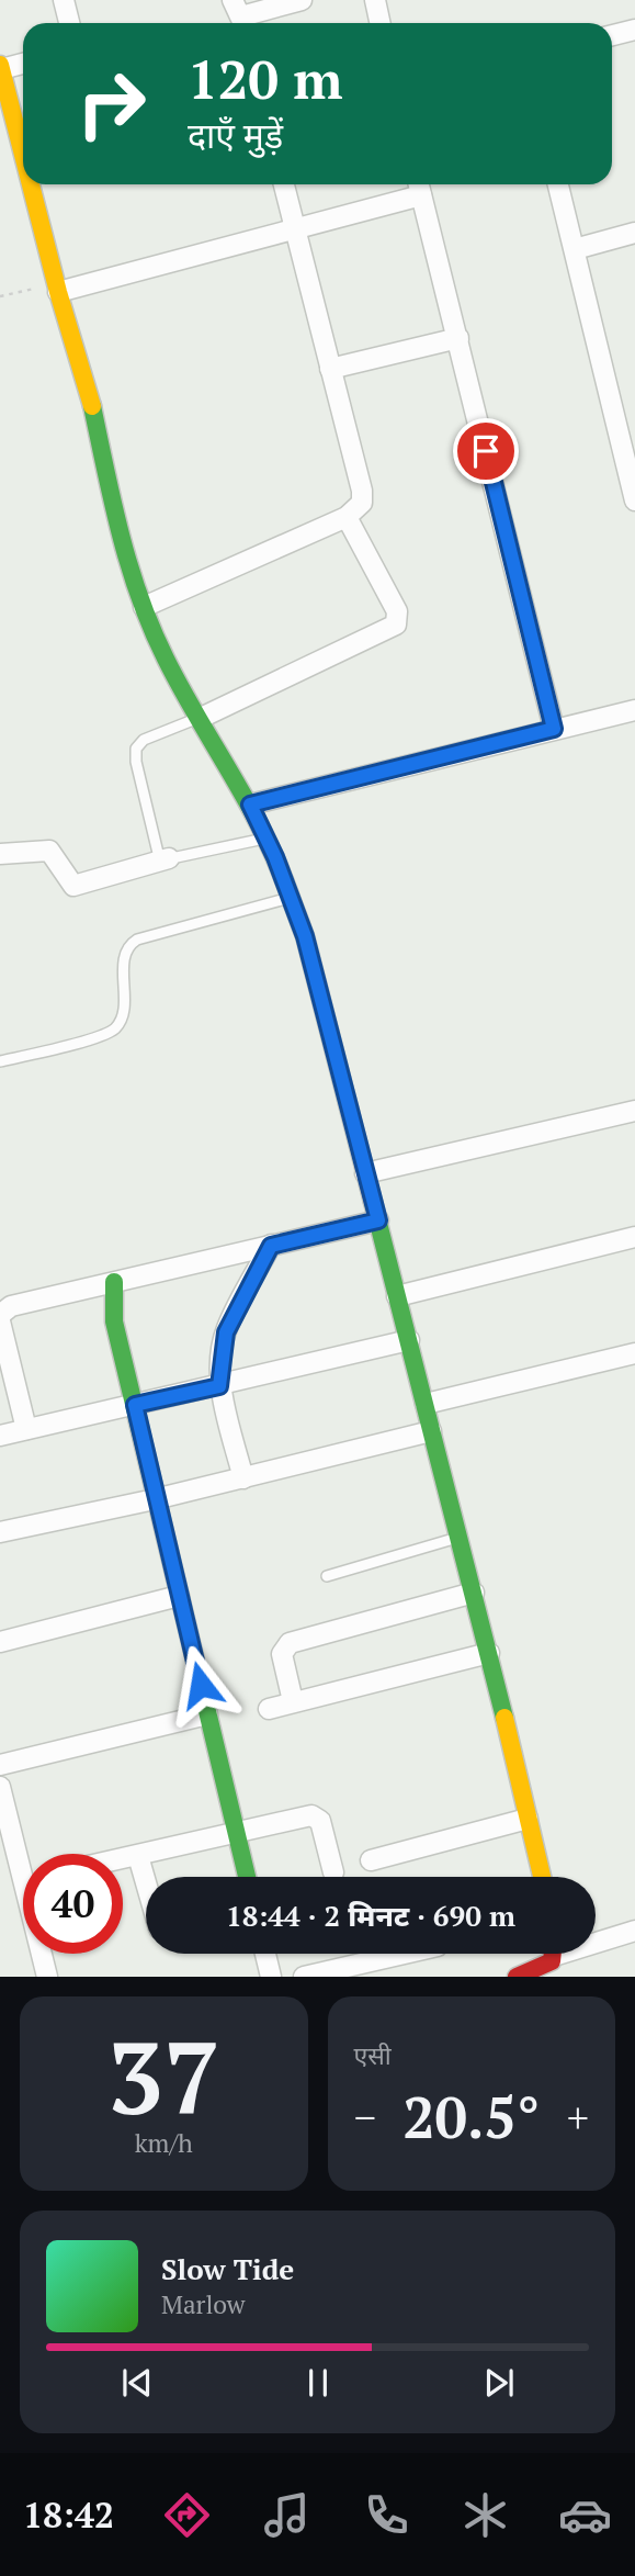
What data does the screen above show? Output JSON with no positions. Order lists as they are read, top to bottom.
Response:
{
  "page": {
    "turn": ["120 m", "दाएँ मुड़ें"],
    "limit": "40",
    "trip": "18:44 · 2 मिनट · 690 m",
    "tile": [
      ["37", "km/h"],
      "एसी"
    ],
    "heat": ["−", "20.5°", "+"],
    "song": ["Slow Tide", "Marlow"],
    "tabs": "18:42"
  }
}
